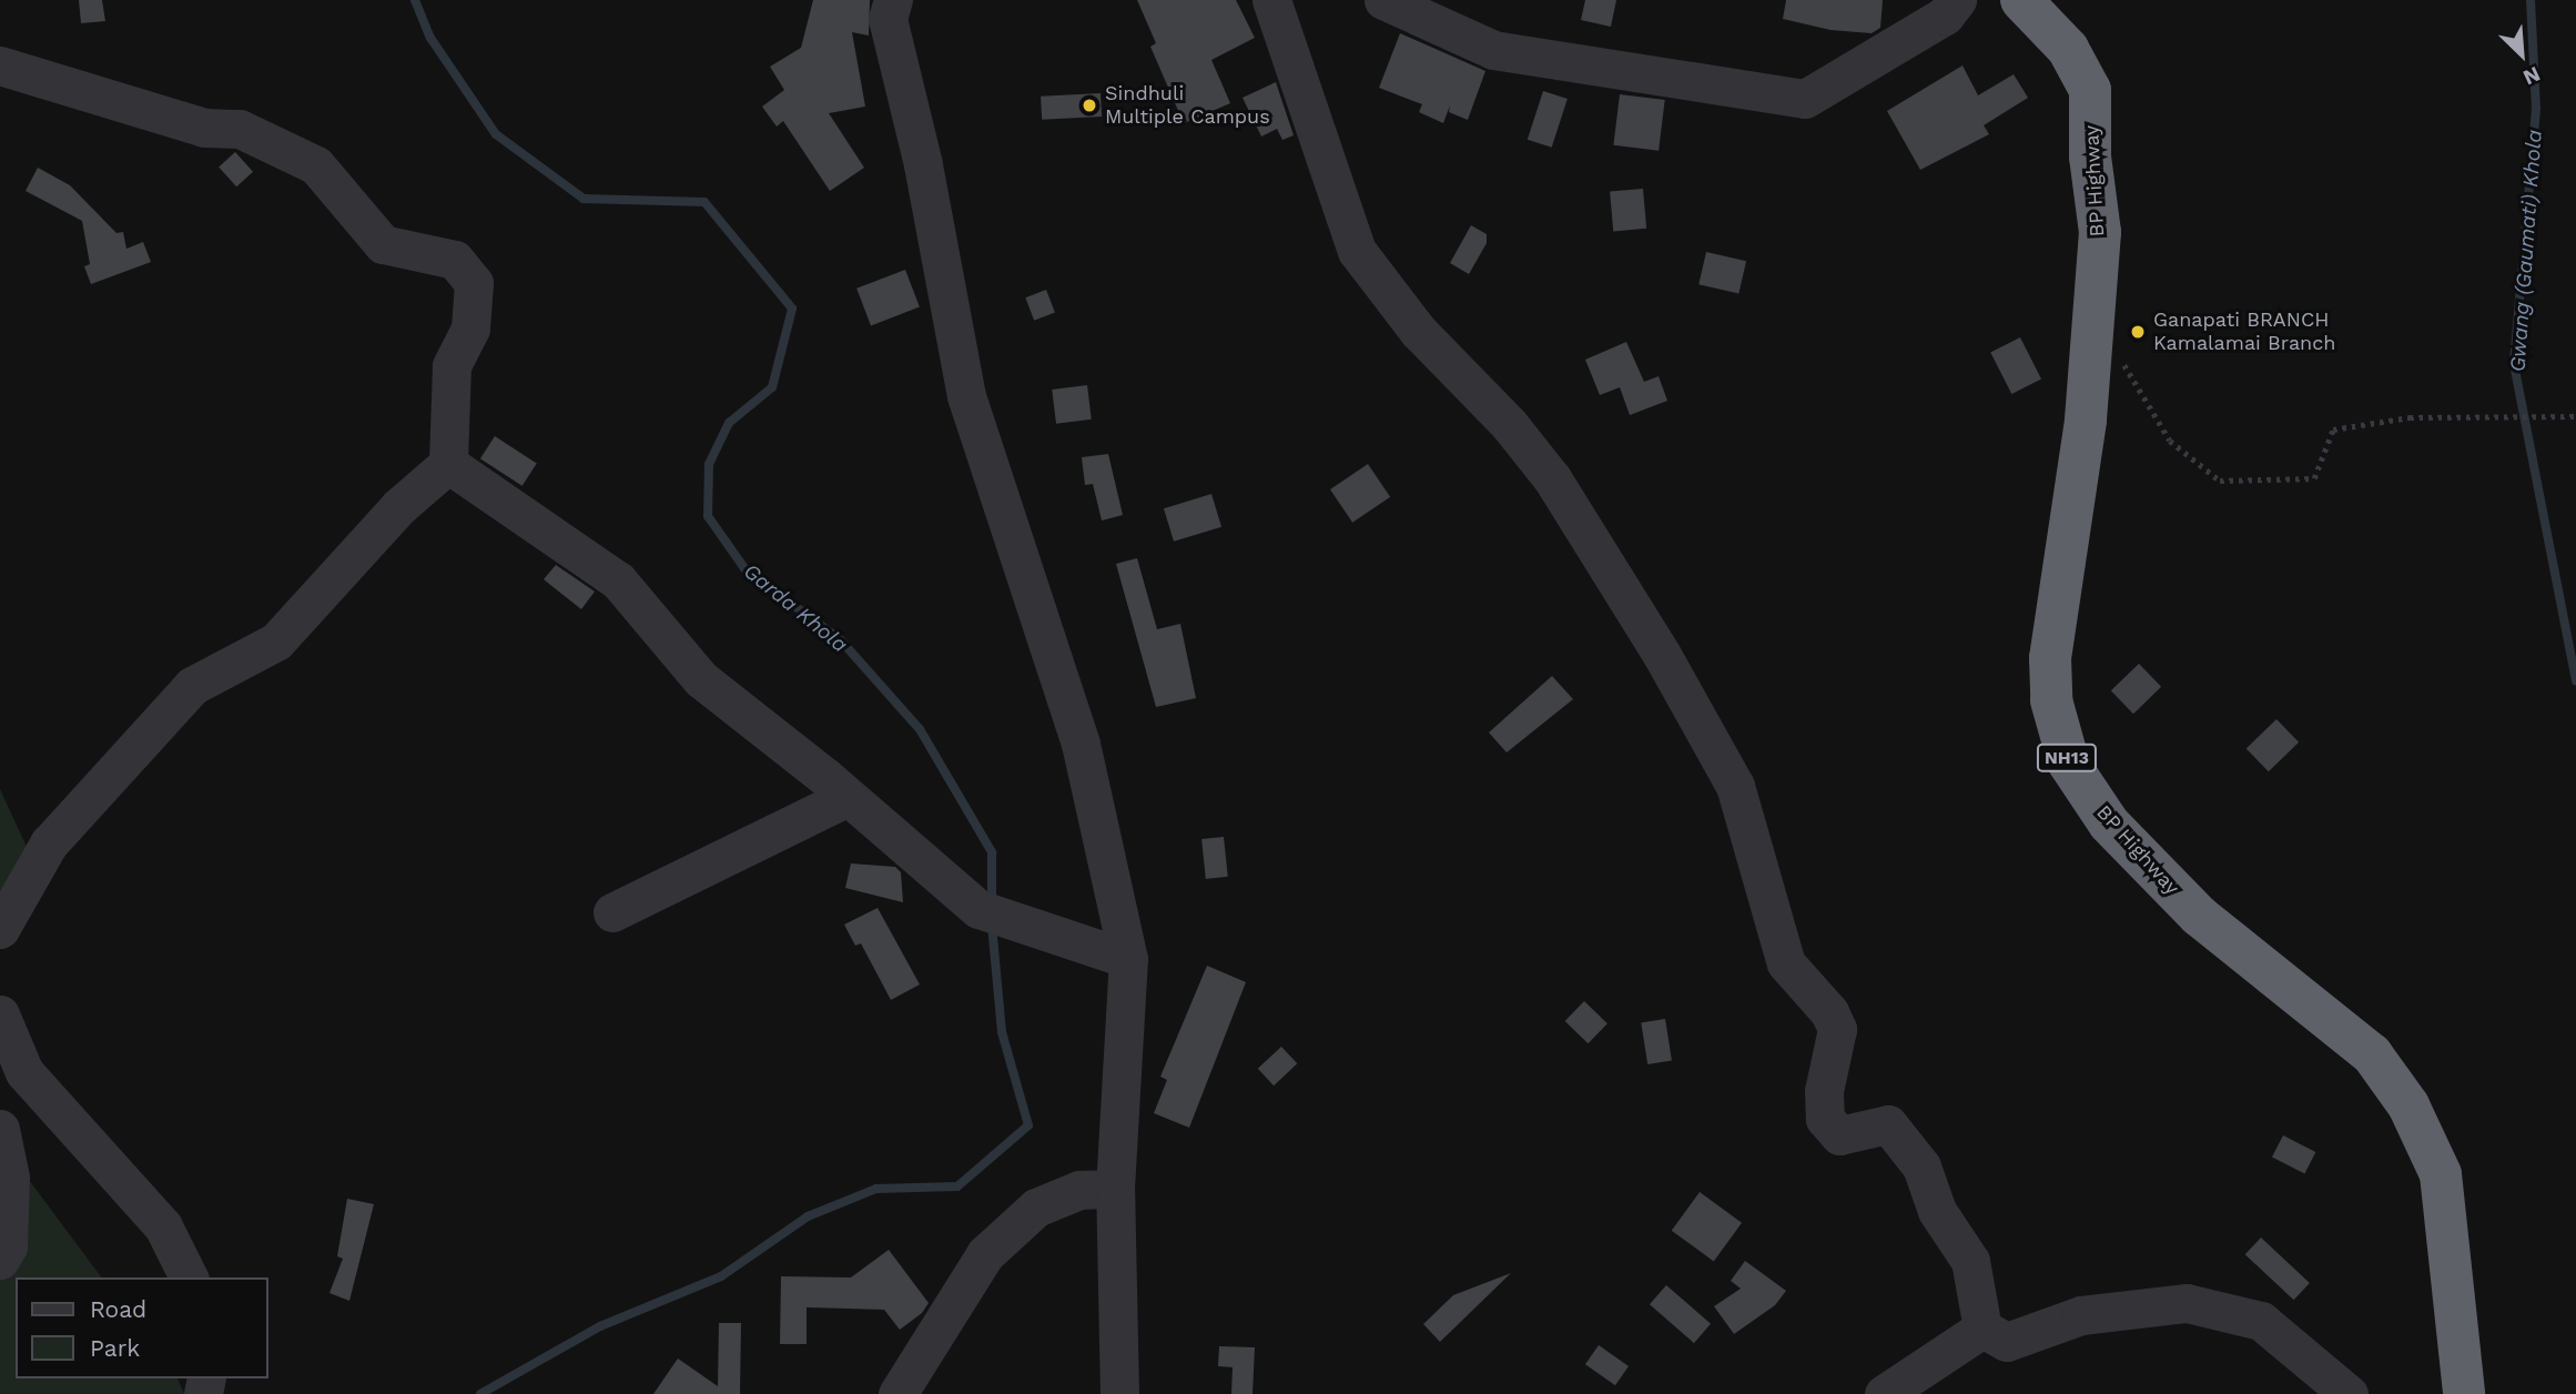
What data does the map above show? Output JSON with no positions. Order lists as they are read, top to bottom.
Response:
{
  "streets": {
    "highway": ["BP Highway", "NH13"]
  },
  "water": ["Gwang (Gaumati) Khola", "Garda Khola"],
  "places": ["Sindhuli Multiple Campus", "Ganapati BRANCH Kamalamai Branch"],
  "legend": ["Road", "Park"],
  "north": "bottom right"
}
